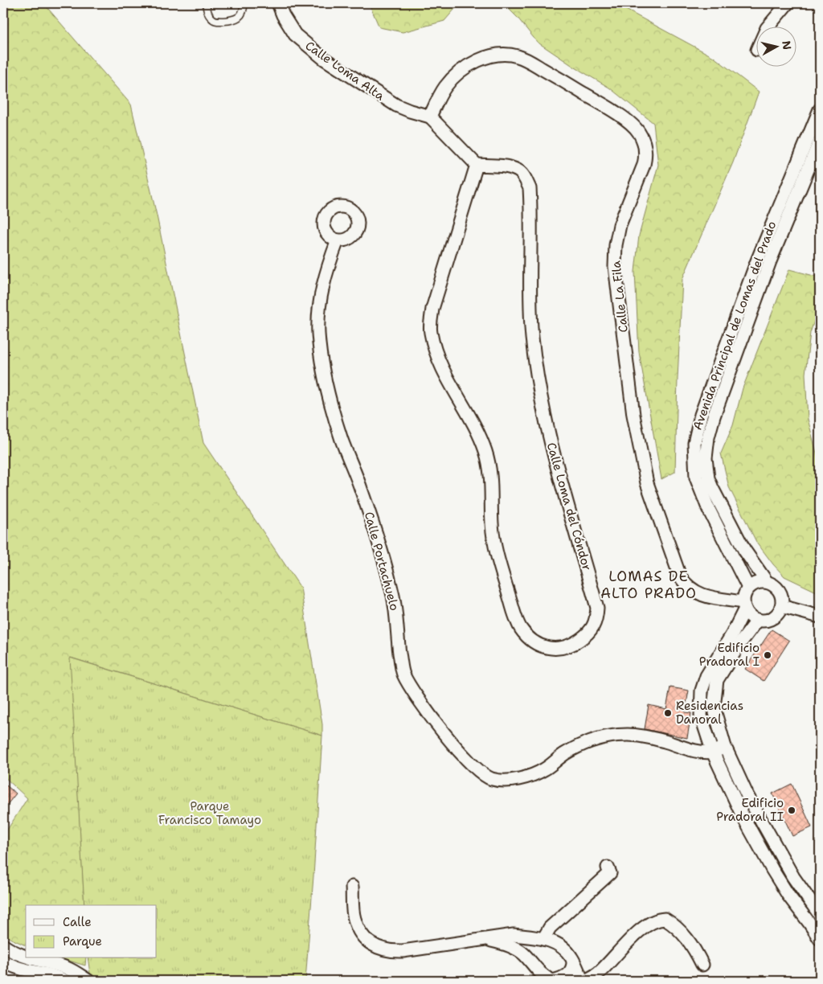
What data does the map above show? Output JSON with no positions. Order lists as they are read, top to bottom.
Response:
{
  "streets": {
    "street": [
      "Calle Loma Alta",
      "Calle La Fila",
      "Avenida Principal de Lomas del Prado",
      "Calle Loma del Cóndor",
      "Calle Portachuelo"
    ]
  },
  "crossings": [
    ["Calle Loma Alta", "Calle La Fila"],
    ["Calle La Fila", "Avenida Principal de Lomas del Prado"]
  ],
  "districts": ["LOMAS DE ALTO PRADO"],
  "parks": ["Parque Francisco Tamayo"],
  "places": ["Edificio Pradoral I", "Residencias Danoral", "Edificio Pradoral II"],
  "legend": ["Calle", "Parque"],
  "north": "right"
}
